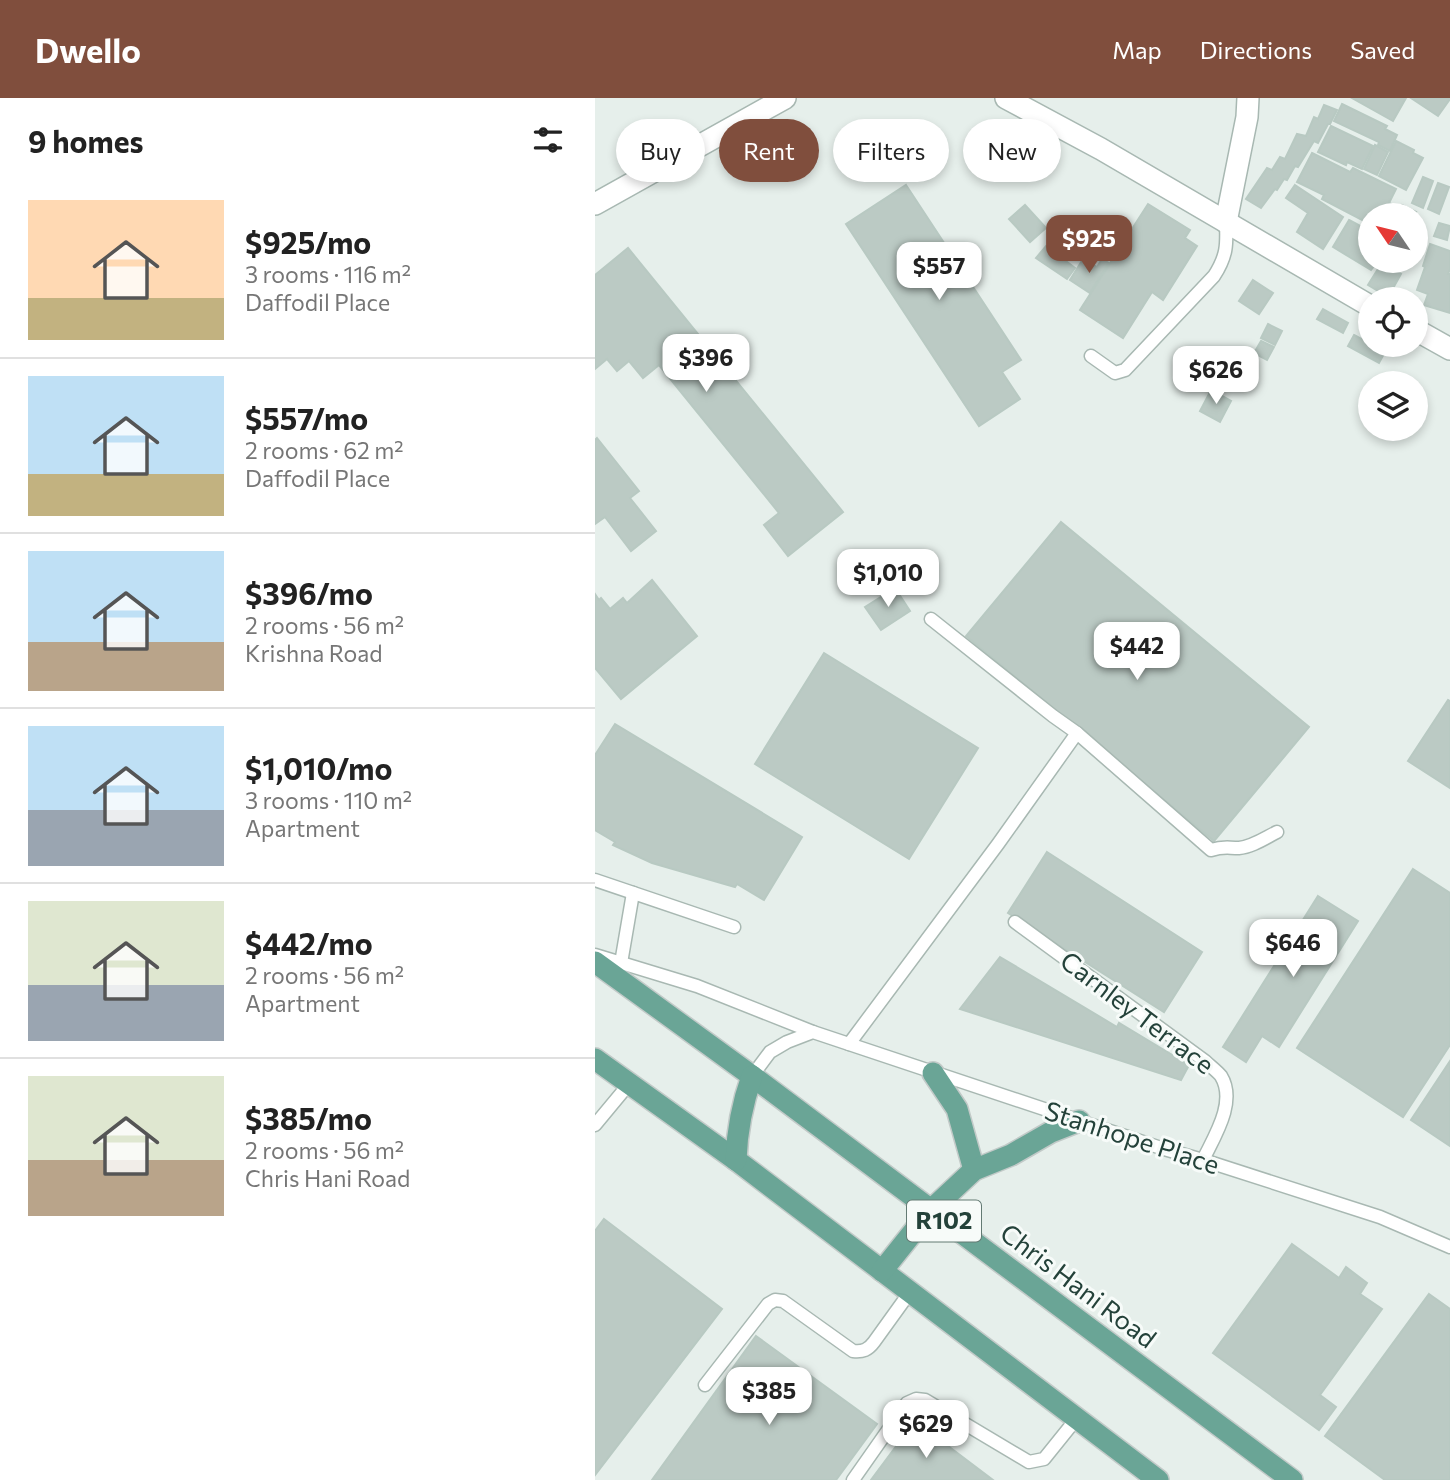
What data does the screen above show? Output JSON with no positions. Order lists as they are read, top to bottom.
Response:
{
  "streets": {
    "main road": ["R102", "Chris Hani Road"],
    "lane": ["Carnley Terrace", "Stanhope Place"]
  },
  "crossings": [
    ["Carnley Terrace", "Stanhope Place"]
  ],
  "north": "top left",
  "page": {
    "header": "Dwello",
    "nav": ["Map", "Directions", "Saved"],
    "heading": "9 homes",
    "chip": [
      "Buy",
      "Rent",
      "Filters",
      "New"
    ],
    "list": [
      {
        "name": "$925/mo",
        "note": "3 rooms · 116 m² · Daffodil Place"
      },
      {
        "name": "$557/mo",
        "note": "2 rooms · 62 m² · Daffodil Place"
      },
      {
        "name": "$396/mo",
        "note": "2 rooms · 56 m² · Krishna Road"
      },
      {
        "name": "$1,010/mo",
        "note": "3 rooms · 110 m² · Apartment"
      },
      {
        "name": "$442/mo",
        "note": "2 rooms · 56 m² · Apartment"
      },
      {
        "name": "$385/mo",
        "note": "2 rooms · 56 m² · Chris Hani Road"
      }
    ],
    "price": [
      "$925",
      "$557",
      "$396",
      "$626",
      "$1,010",
      "$442",
      "$646",
      "$385",
      "$629"
    ]
  }
}
